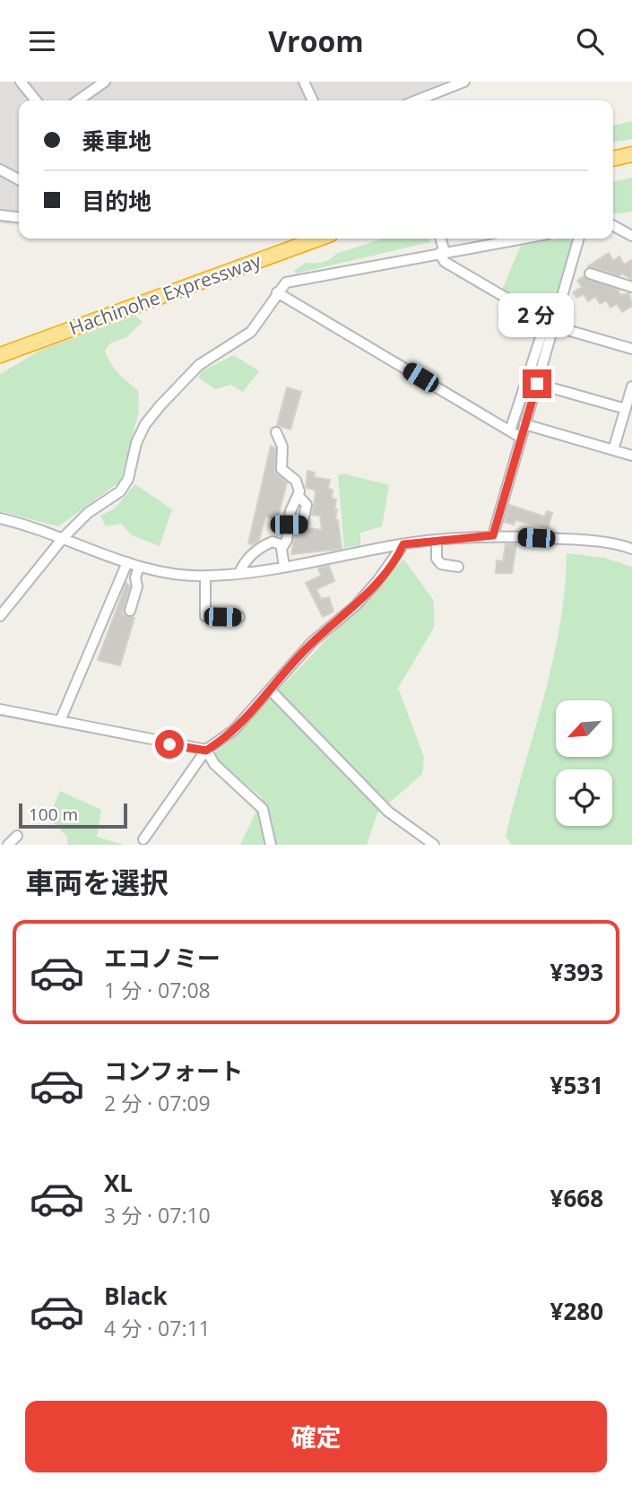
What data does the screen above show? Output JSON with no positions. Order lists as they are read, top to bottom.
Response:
{
  "streets": {
    "highway": ["Hachinohe Expressway"]
  },
  "scale_bar": "100 m",
  "north": "bottom left",
  "page": {
    "header": "Vroom",
    "banner": ["乗車地", "目的地"],
    "bubble": "2 分",
    "scale": "100 m",
    "heading": "車両を選択",
    "list": [
      {
        "name": "エコノミー",
        "note": "1 分 · 07:08",
        "value": "¥393"
      },
      {
        "name": "コンフォート",
        "note": "2 分 · 07:09",
        "value": "¥531"
      },
      {
        "name": "XL",
        "note": "3 分 · 07:10",
        "value": "¥668"
      },
      {
        "name": "Black",
        "note": "4 分 · 07:11",
        "value": "¥280"
      }
    ],
    "buttons": "確定"
  }
}
